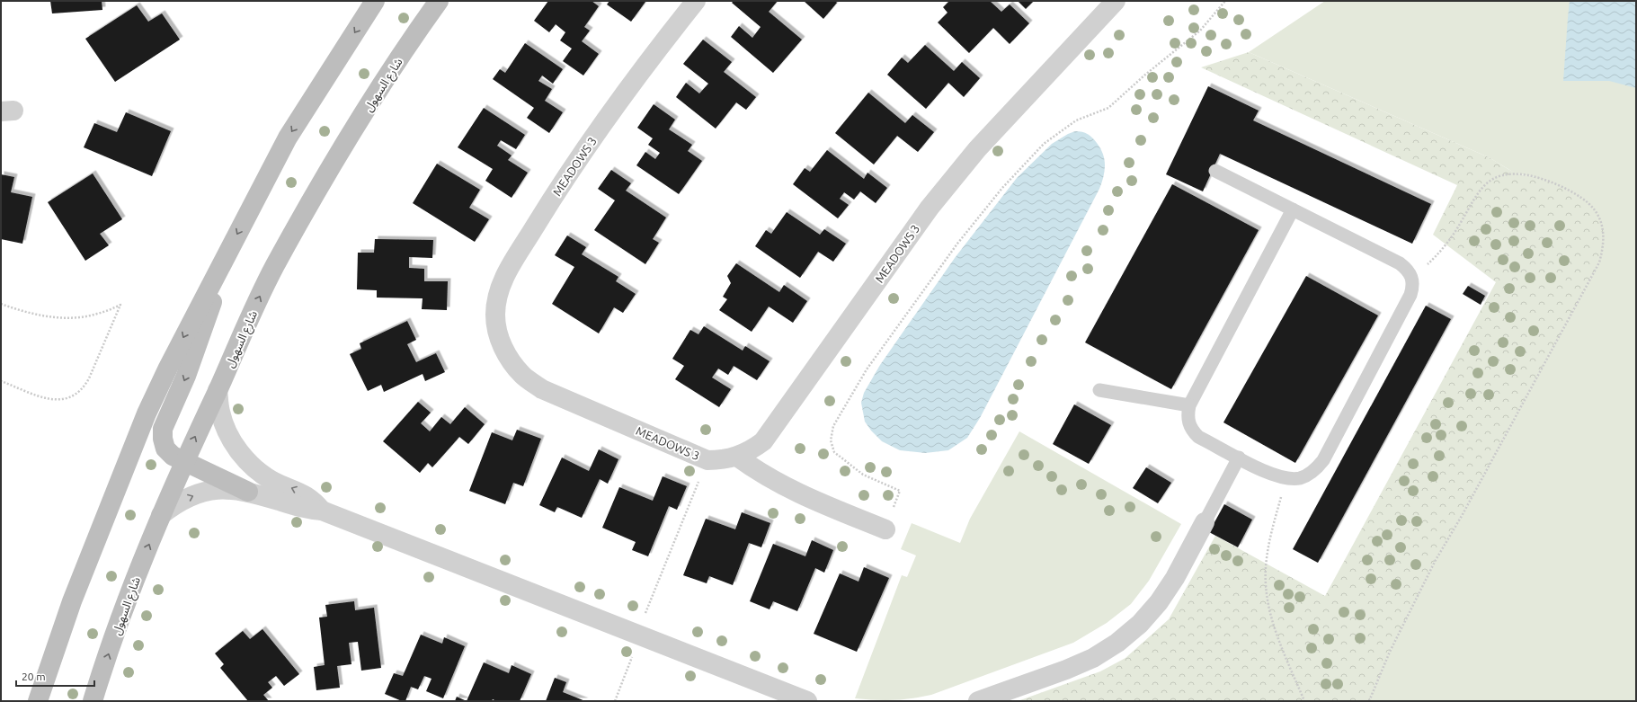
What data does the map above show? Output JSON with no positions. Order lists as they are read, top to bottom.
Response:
{
  "streets": {
    "main road": ["شارع السهول"],
    "street": ["MEADOWS 3"]
  },
  "scale_bar": "20 m"
}
